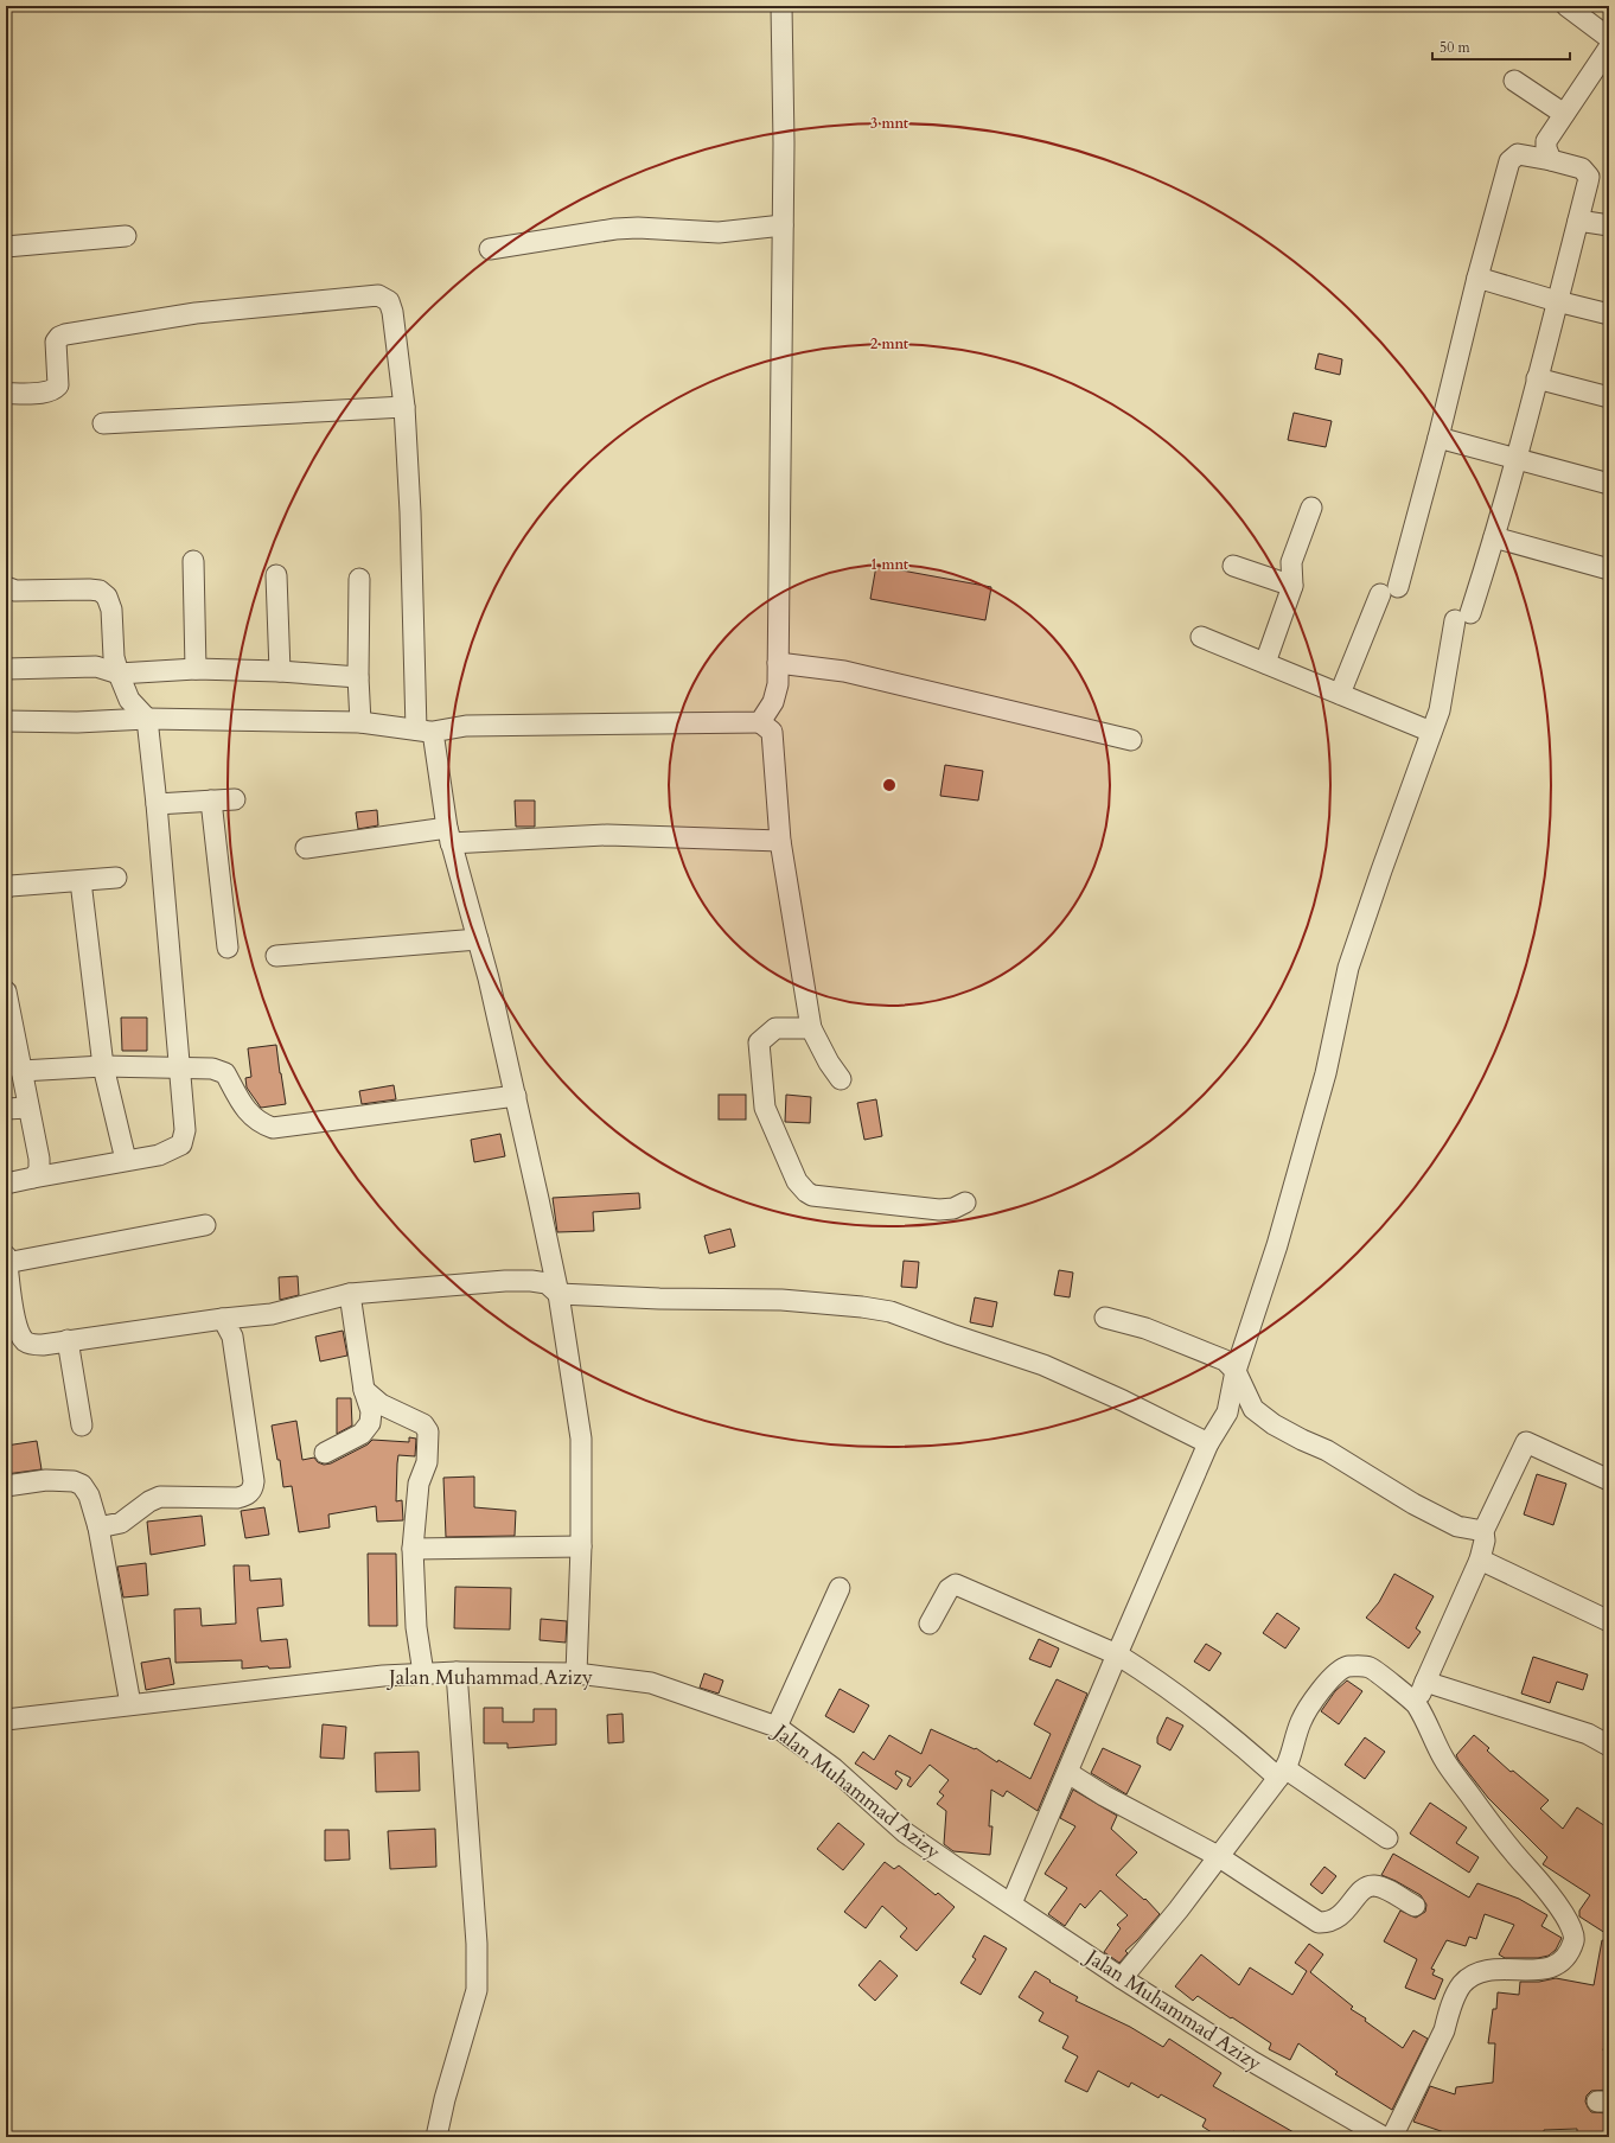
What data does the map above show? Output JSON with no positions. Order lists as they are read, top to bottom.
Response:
{
  "streets": {
    "street": ["Jalan Muhammad Azizy"]
  },
  "scale_bar": "50 m",
  "rings": ["3 mnt", "2 mnt", "1 mnt"]
}
